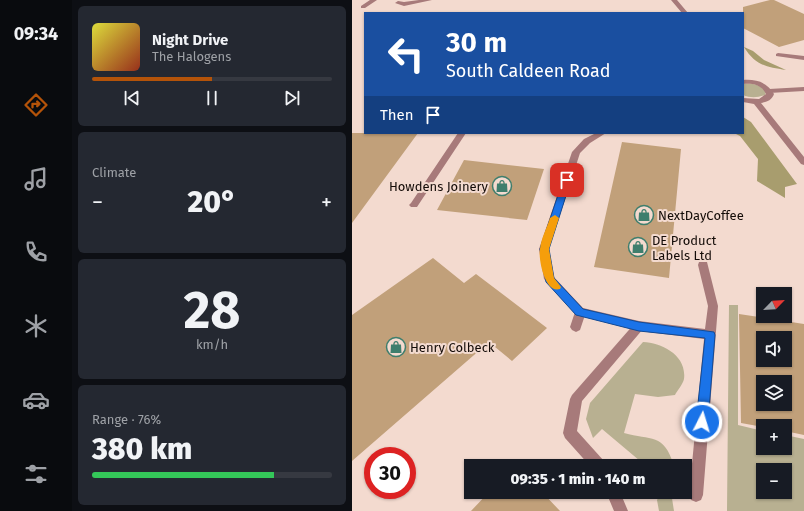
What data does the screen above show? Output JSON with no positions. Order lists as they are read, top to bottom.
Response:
{
  "places": {
    "shop": [
      "Howdens Joinery",
      "NextDayCoffee",
      "DE Product Labels Ltd",
      "Henry Colbeck"
    ]
  },
  "north": "top right",
  "page": {
    "tabs": "09:34",
    "turn": ["30 m", "South Caldeen Road"],
    "song": ["Night Drive", "The Halogens"],
    "then": "Then",
    "tile": [
      "Climate",
      ["28", "km/h"],
      ["Range · 76%", "380 km"]
    ],
    "heat": ["−", "20°", "+"],
    "map_buttons": ["+", "−"],
    "limit": "30",
    "trip": "09:35 · 1 min · 140 m"
  }
}
